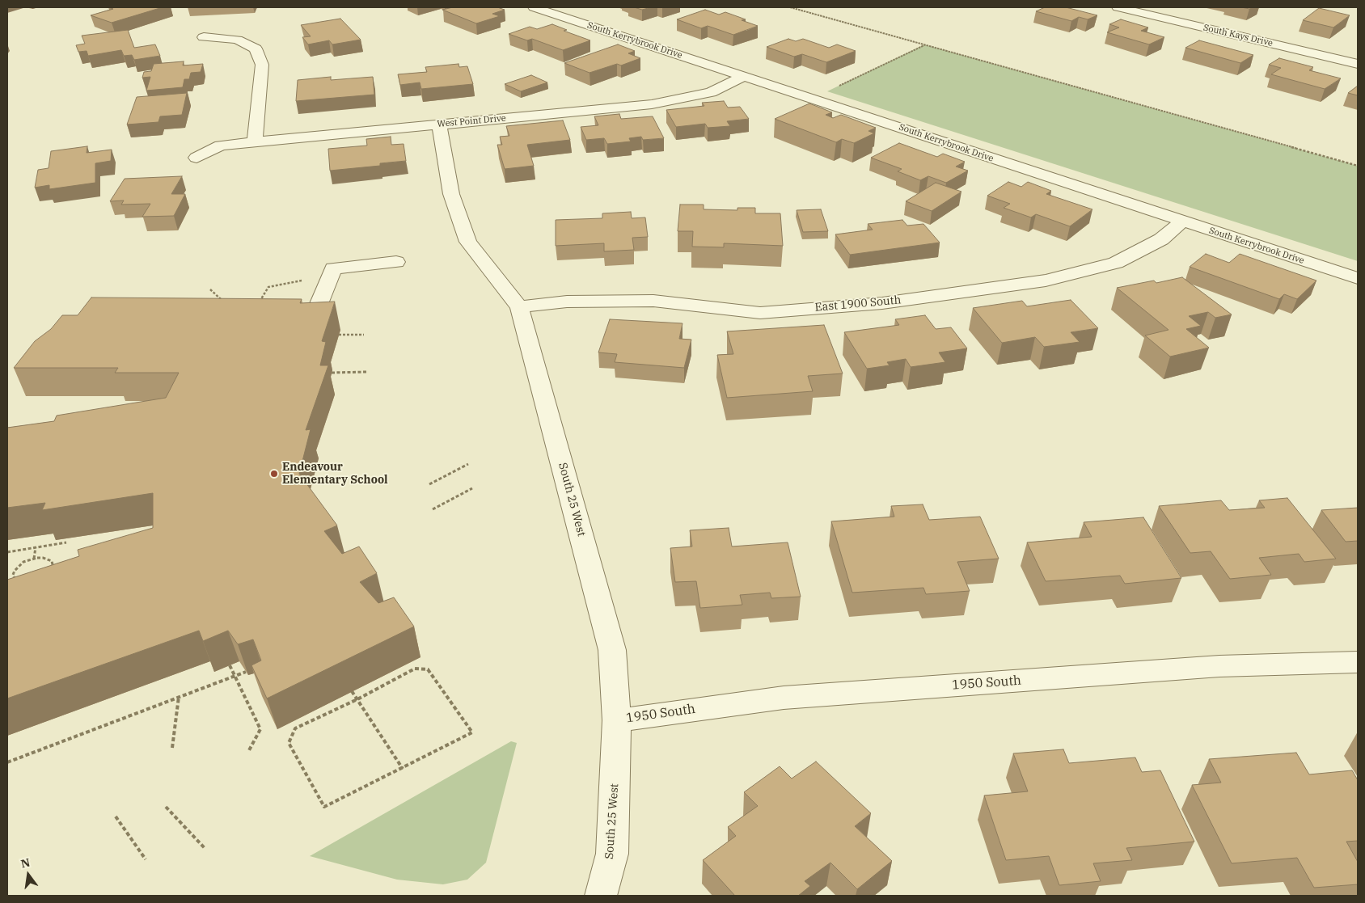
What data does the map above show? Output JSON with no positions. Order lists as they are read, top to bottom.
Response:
{
  "streets": {
    "street": [
      "South Kays Drive",
      "South Kerrybrook Drive",
      "West Point Drive",
      "East 1900 South",
      "South 25 West",
      "1950 South"
    ]
  },
  "crossings": [
    ["South Kerrybrook Drive", "West Point Drive"],
    ["South Kerrybrook Drive", "East 1900 South"],
    ["West Point Drive", "South 25 West"],
    ["East 1900 South", "South 25 West"],
    ["South 25 West", "1950 South"]
  ],
  "places": ["Endeavour Elementary School"],
  "north": "top"
}
